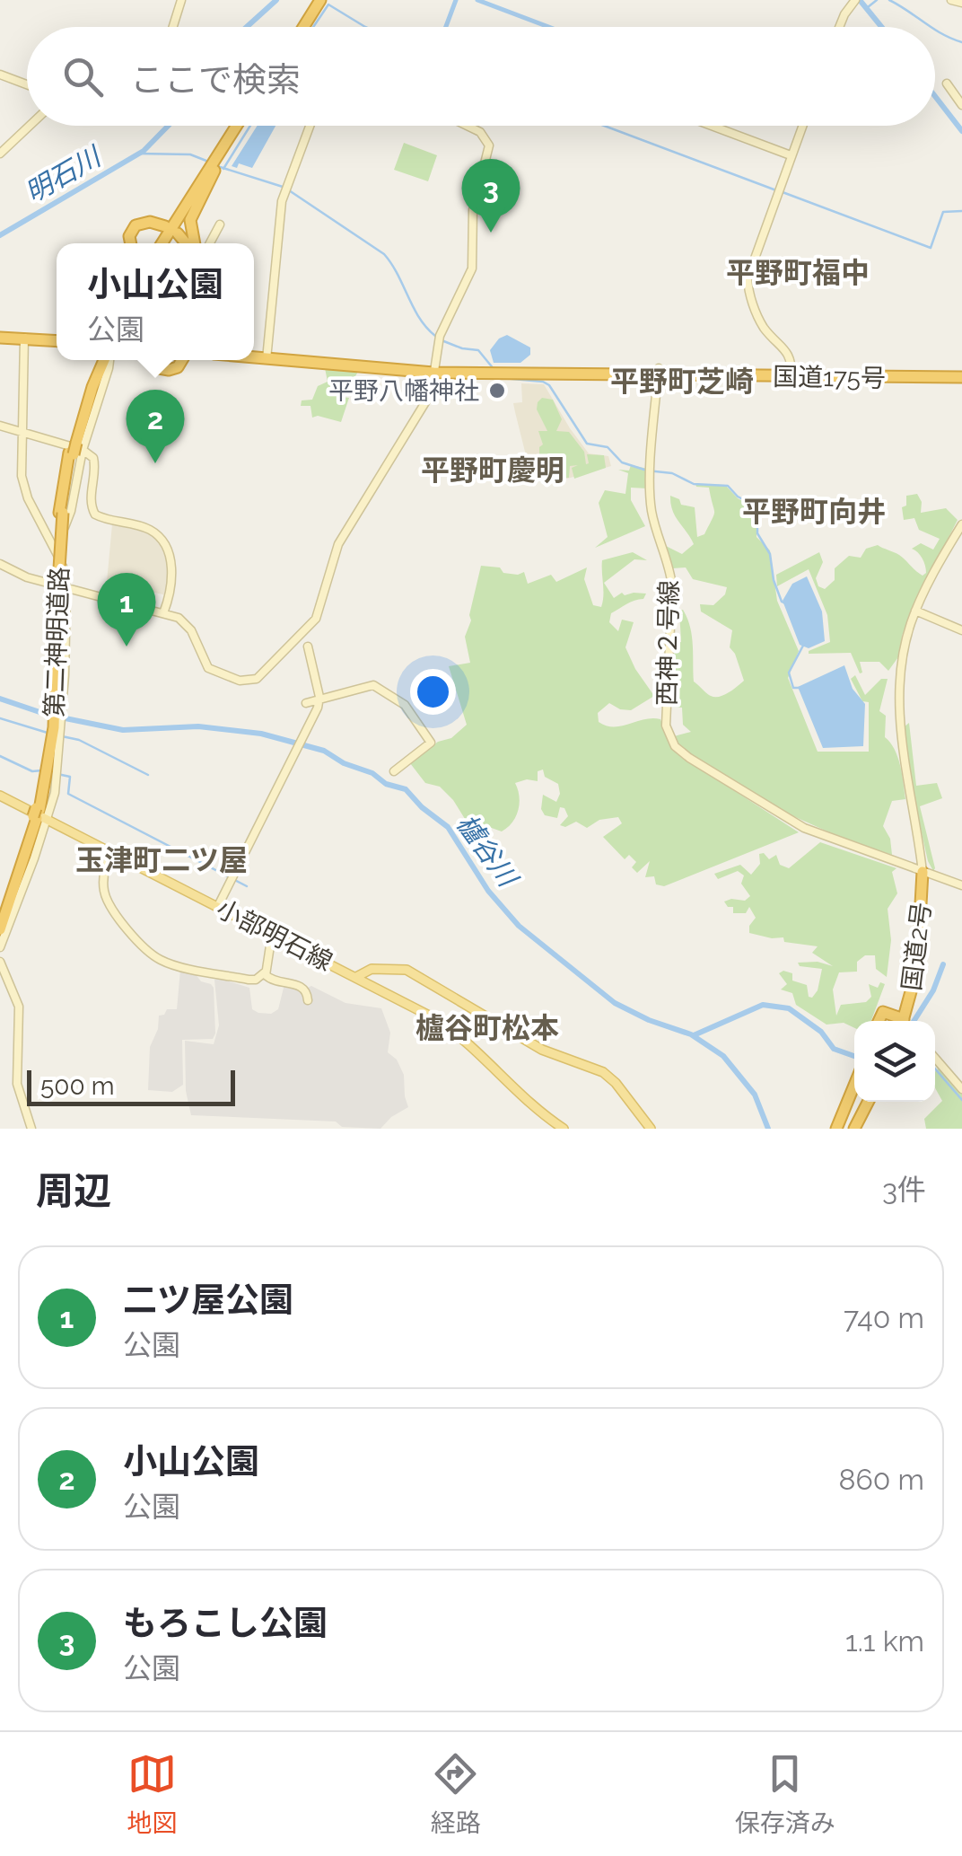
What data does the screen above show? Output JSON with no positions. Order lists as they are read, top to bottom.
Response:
{
  "streets": {
    "highway": ["国道175号", "第二神明道路", "国道2号"],
    "main road": ["小部明石線"],
    "street": ["西神２号線"]
  },
  "crossings": [
    ["国道175号", "西神２号線"],
    ["第二神明道路", "小部明石線"],
    ["西神２号線", "国道2号"]
  ],
  "districts": [
    "平野町福中",
    "平野町芝崎",
    "平野町慶明",
    "平野町向井",
    "玉津町二ツ屋",
    "櫨谷町松本"
  ],
  "water": ["明石川", "櫨谷川"],
  "places": ["平野八幡神社"],
  "scale_bar": "500 m",
  "page": {
    "search": "ここで検索",
    "pins": ["3", "2", "1"],
    "popup": ["小山公園", "公園"],
    "scale": "500 m",
    "heading": ["周辺", "3件"],
    "list": [
      {
        "mark": "1",
        "name": "二ツ屋公園",
        "note": "公園",
        "value": "740 m"
      },
      {
        "mark": "2",
        "name": "小山公園",
        "note": "公園",
        "value": "860 m"
      },
      {
        "mark": "3",
        "name": "もろこし公園",
        "note": "公園",
        "value": "1.1 km"
      }
    ],
    "nav": ["地図", "経路", "保存済み"]
  }
}
